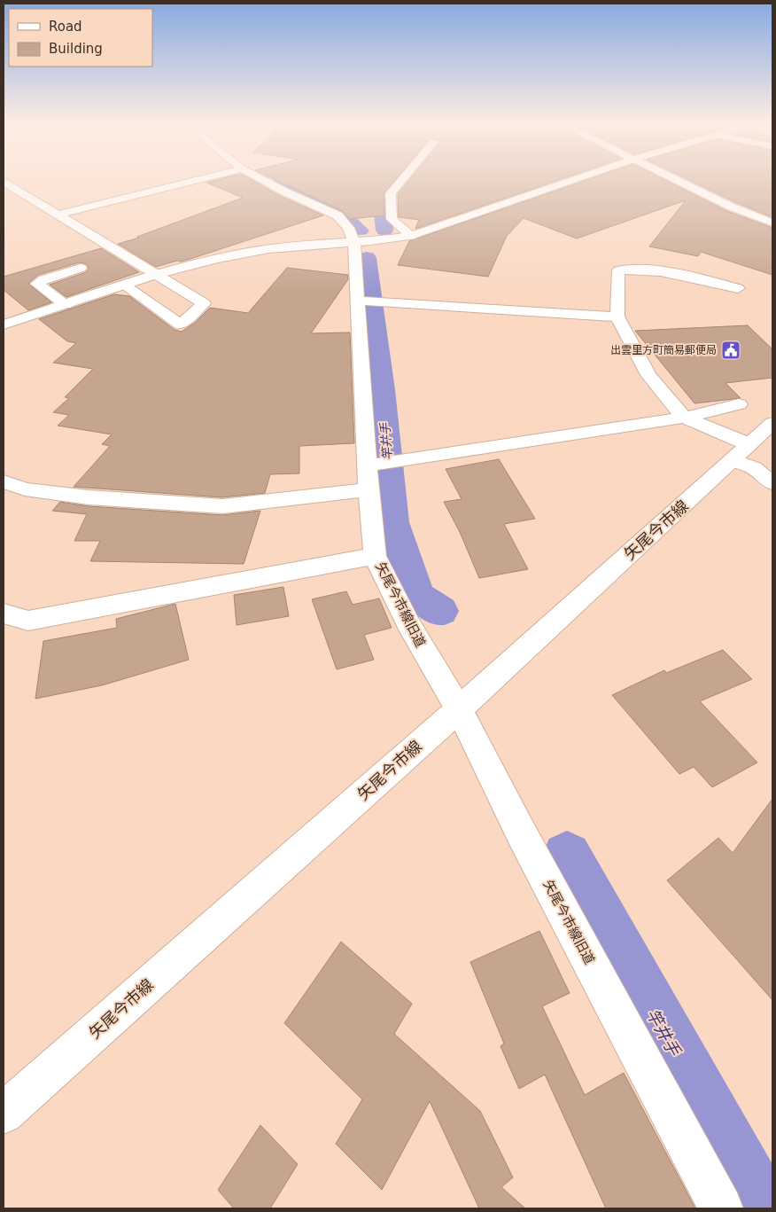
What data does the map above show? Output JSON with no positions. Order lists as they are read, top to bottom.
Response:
{
  "streets": {
    "street": ["矢尾今市線", "矢尾今市線旧道"]
  },
  "crossings": [
    ["矢尾今市線", "矢尾今市線旧道"]
  ],
  "water": ["竿井手"],
  "places": {
    "public building": ["出雲里方町簡易郵便局"]
  },
  "legend": ["Road", "Building"]
}
